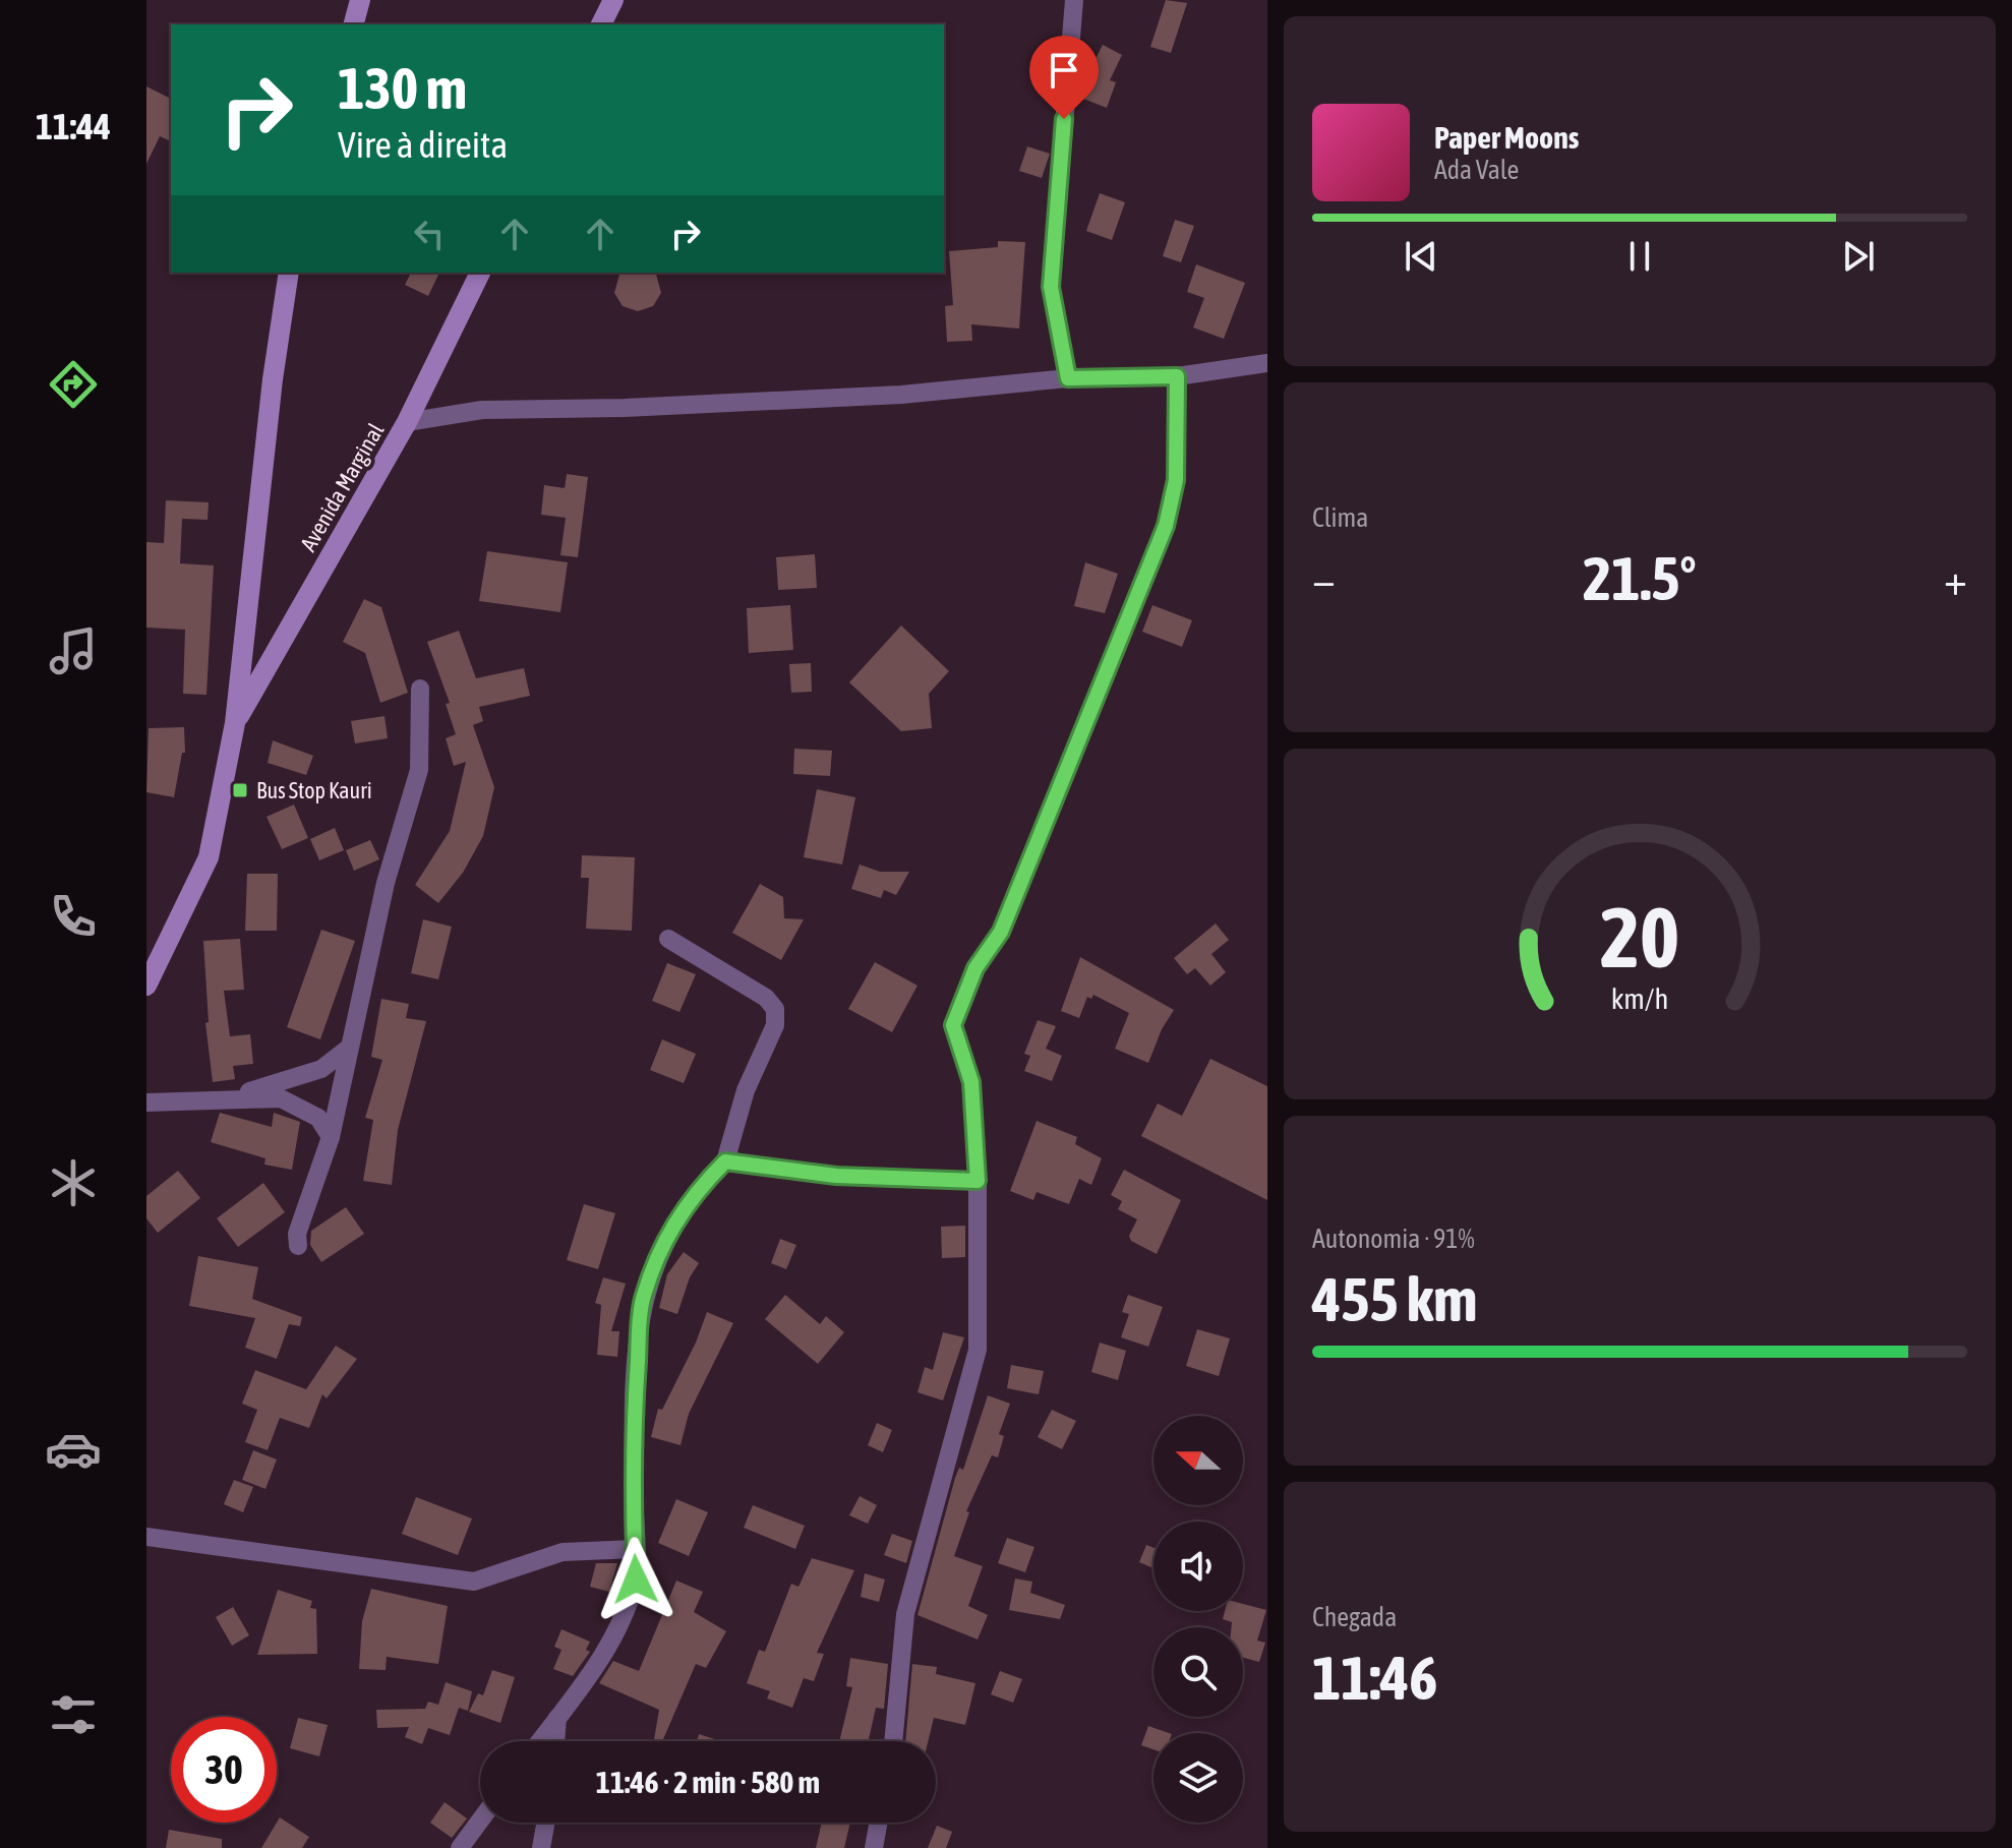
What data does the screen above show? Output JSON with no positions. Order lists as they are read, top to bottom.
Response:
{
  "streets": {
    "street": ["Avenida Marginal"]
  },
  "places": {
    "transit": ["Bus Stop Kauri"]
  },
  "north": "left",
  "page": {
    "tabs": "11:44",
    "turn": ["130 m", "Vire à direita"],
    "song": ["Paper Moons", "Ada Vale"],
    "tile": [
      "Clima",
      ["Autonomia · 91%", "455 km"],
      ["Chegada", "11:46"]
    ],
    "heat": ["−", "21.5°", "+"],
    "limit": "30",
    "trip": "11:46 · 2 min · 580 m",
    "gauge": ["20", "km/h"]
  }
}
